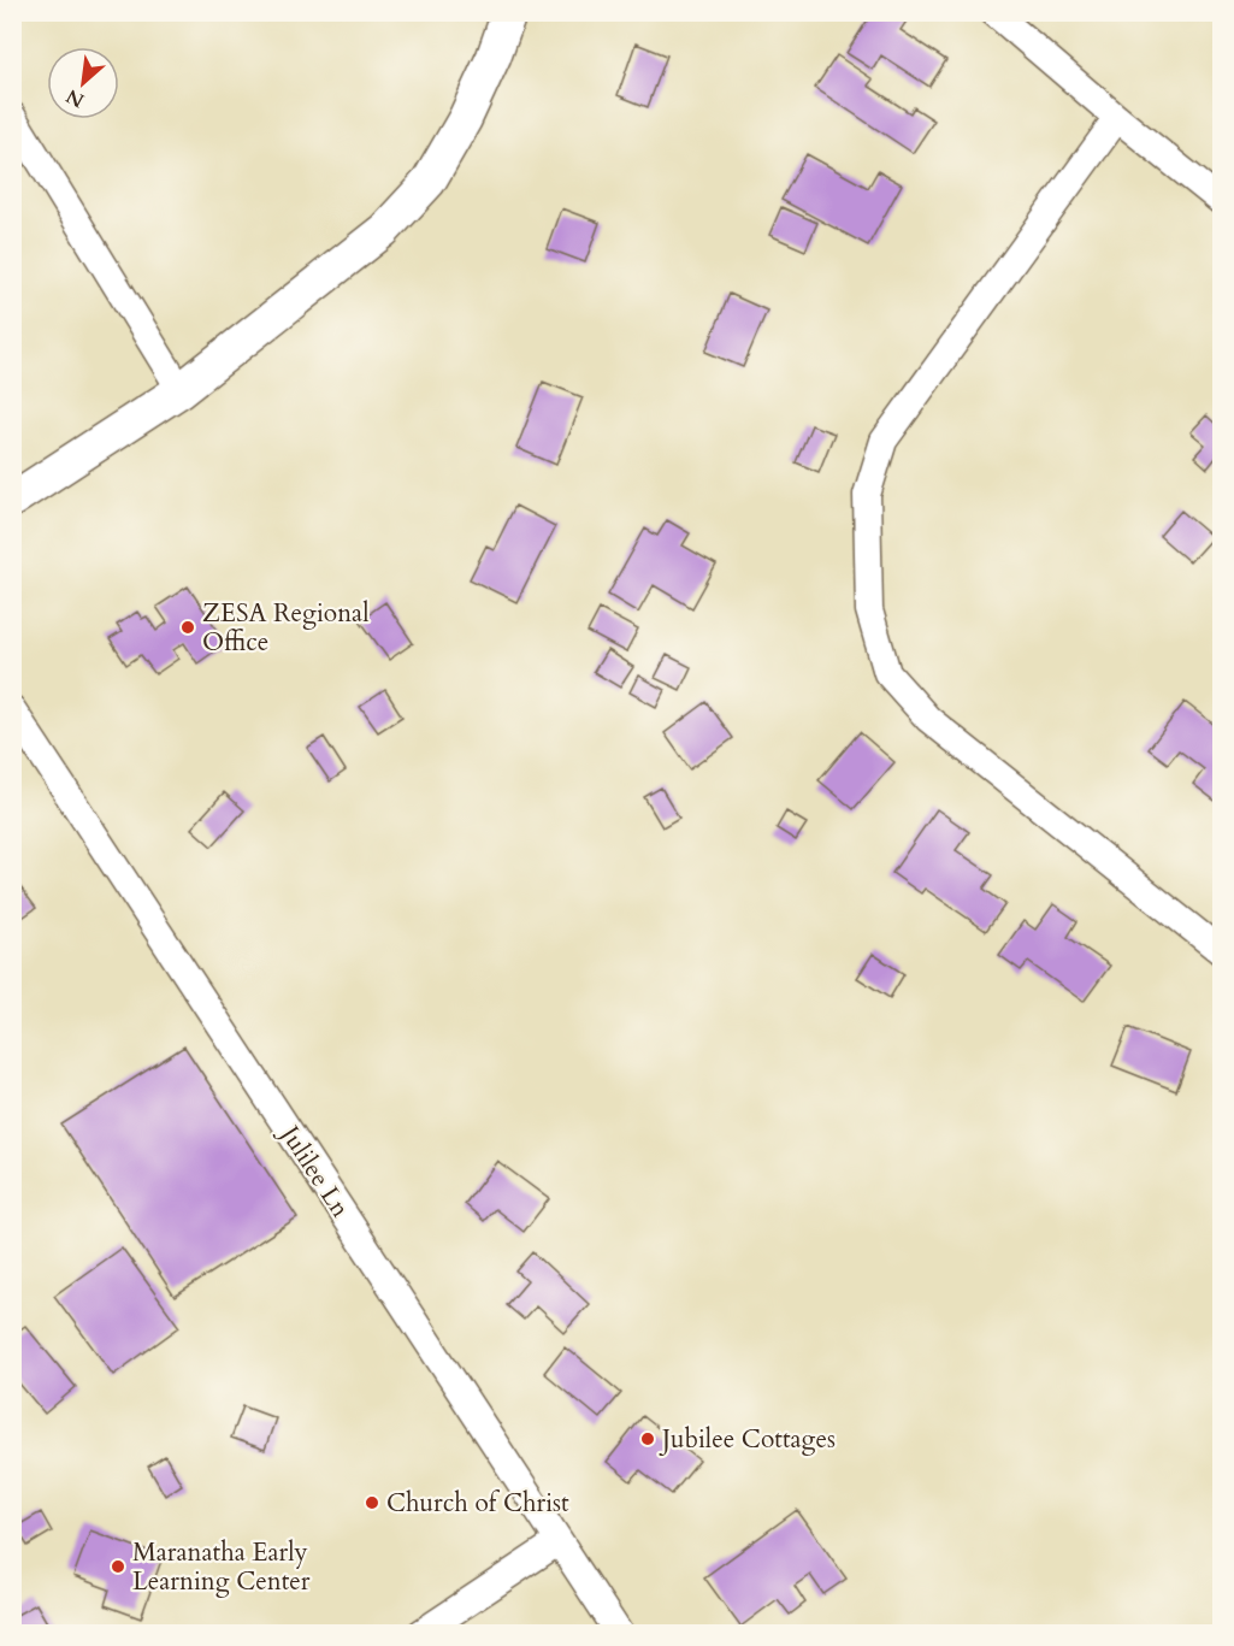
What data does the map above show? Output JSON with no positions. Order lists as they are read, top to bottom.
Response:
{
  "streets": {
    "street": ["Julilee Ln"]
  },
  "places": [
    "ZESA Regional Office",
    "Jubilee Cottages",
    "Church of Christ",
    "Maranatha Early Learning Center"
  ],
  "north": "bottom left"
}
